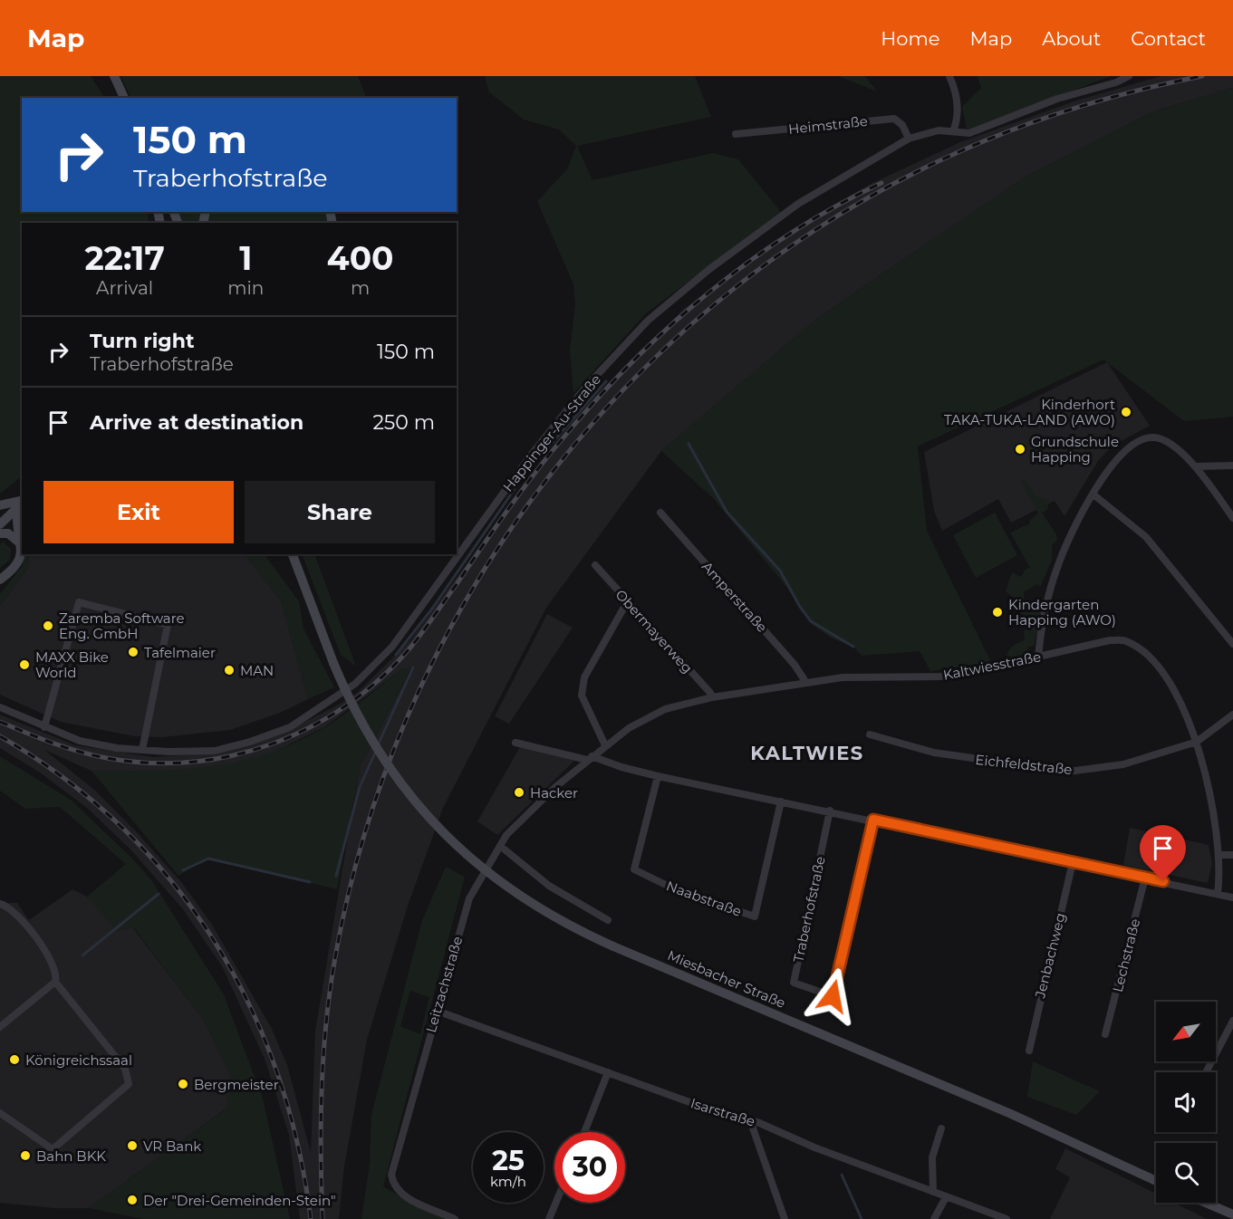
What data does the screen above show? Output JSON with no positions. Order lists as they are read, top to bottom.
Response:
{
  "streets": {
    "main road": ["Miesbacher Straße"],
    "street": [
      "Heimstraße",
      "Happinger-Au-Straße",
      "Amperstraße",
      "Obermayerweg",
      "Kaltwiesstraße",
      "Eichfeldstraße",
      "Naabstraße",
      "Traberhofstraße",
      "Jenbachweg",
      "Lechstraße",
      "Leitzachstraße",
      "Isarstraße"
    ]
  },
  "crossings": [
    ["Heimstraße", "Happinger-Au-Straße"],
    ["Amperstraße", "Kaltwiesstraße"],
    ["Obermayerweg", "Kaltwiesstraße"],
    ["Kaltwiesstraße", "Eichfeldstraße"],
    ["Kaltwiesstraße", "Leitzachstraße"],
    ["Leitzachstraße", "Isarstraße"]
  ],
  "districts": ["KALTWIES"],
  "places": [
    "Kinderhort TAKA-TUKA-LAND (AWO)",
    "Grundschule Happing",
    "Kindergarten Happing (AWO)",
    "Zaremba Software Eng. GmbH",
    "Tafelmaier",
    "MAXX Bike World",
    "MAN",
    "Hacker",
    "Königreichssaal",
    "Bergmeister",
    "VR Bank",
    "Bahn BKK",
    "Der \"Drei-Gemeinden-Stein\""
  ],
  "north": "bottom left",
  "page": {
    "header": "Map",
    "nav": [
      "Home",
      "Map",
      "About",
      "Contact"
    ],
    "turn": ["150 m", "Traberhofstraße"],
    "eta": [
      "22:17",
      "Arrival",
      "1",
      "min",
      "400",
      "m"
    ],
    "list": [
      {
        "name": "Turn right",
        "note": "Traberhofstraße",
        "value": "150 m"
      },
      {
        "name": "Arrive at destination",
        "value": "250 m"
      }
    ],
    "buttons": ["Exit", "Share"],
    "speed": "25 km/h",
    "limit": "30"
  }
}
